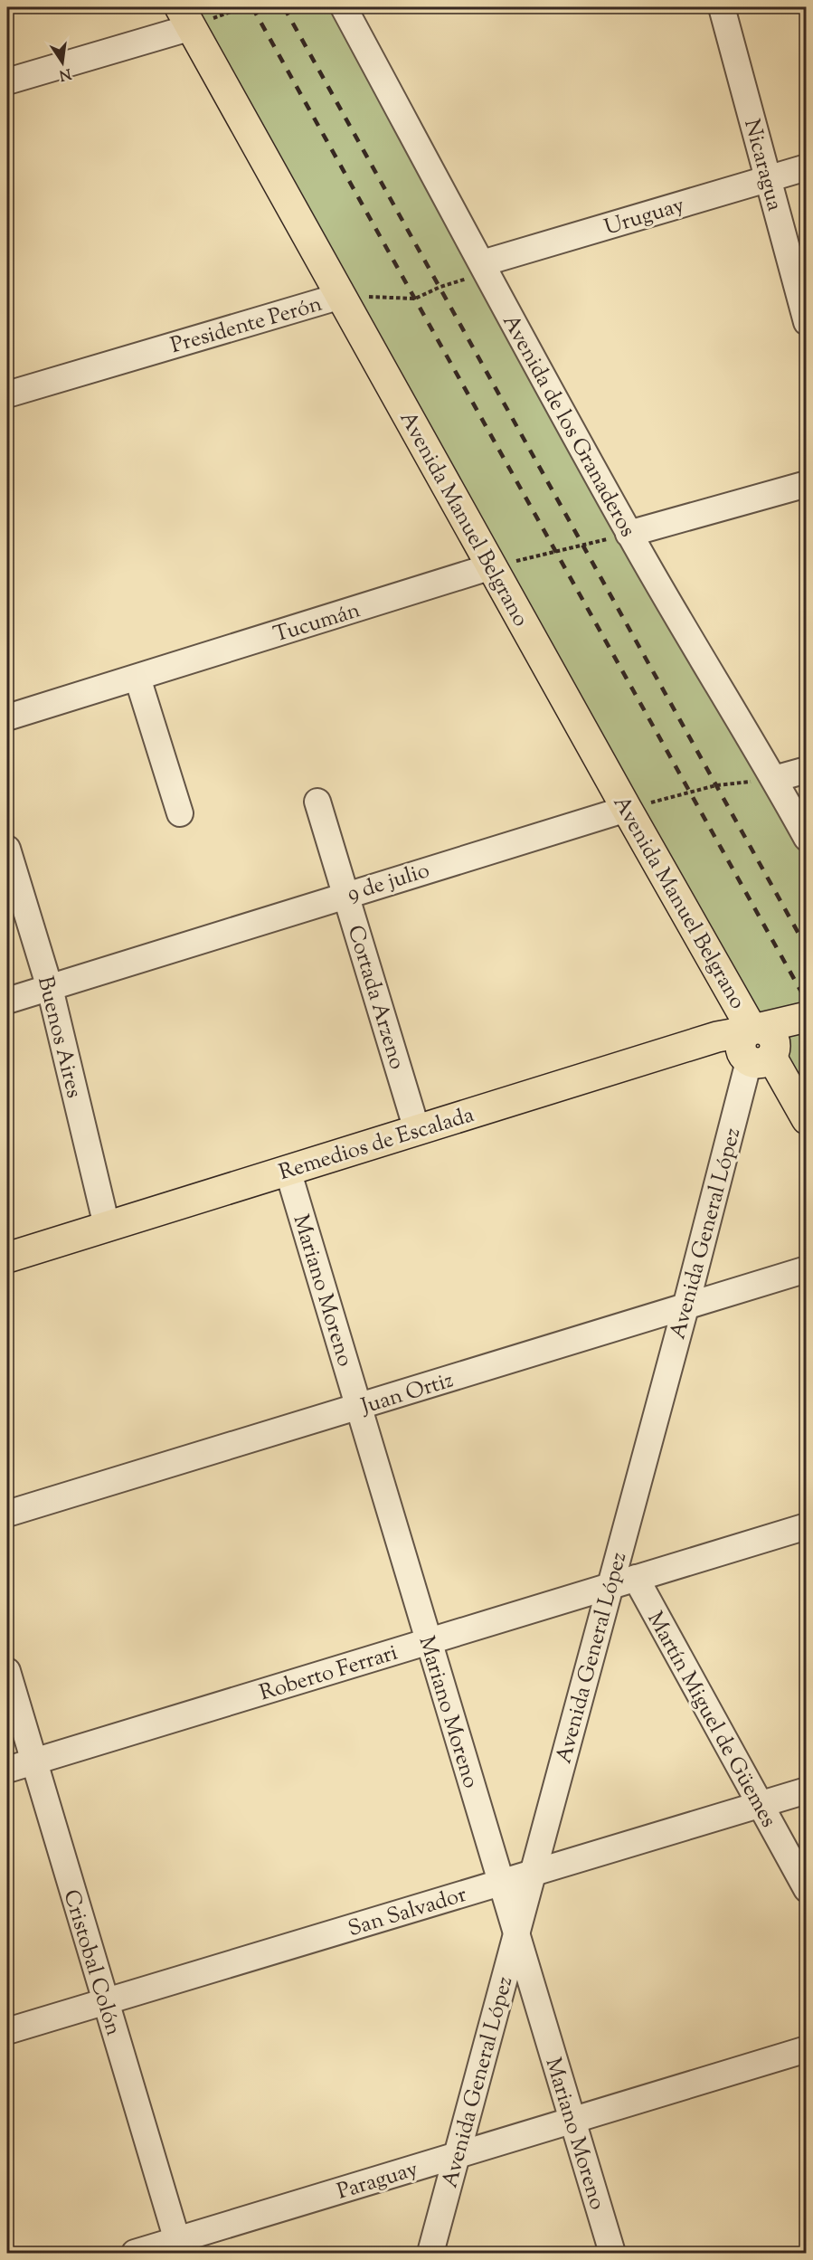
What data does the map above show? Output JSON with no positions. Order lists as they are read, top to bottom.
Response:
{
  "streets": {
    "main road": ["Avenida Manuel Belgrano", "Remedios de Escalada"],
    "street": [
      "Nicaragua",
      "Uruguay",
      "Presidente Perón",
      "Avenida de los Granaderos",
      "Tucumán",
      "9 de julio",
      "Cortada Arzeno",
      "Buenos Aires",
      "Avenida General López",
      "Mariano Moreno",
      "Juan Ortiz",
      "Roberto Ferrari",
      "Martín Miguel de Güemes",
      "San Salvador",
      "Cristobal Colón",
      "Paraguay"
    ]
  },
  "crossings": [
    ["Nicaragua", "Uruguay"],
    ["Uruguay", "Presidente Perón"],
    ["Uruguay", "Avenida de los Granaderos"],
    ["Presidente Perón", "Avenida de los Granaderos"],
    ["Presidente Perón", "Avenida Manuel Belgrano"],
    ["Avenida Manuel Belgrano", "Tucumán"],
    ["Avenida Manuel Belgrano", "9 de julio"],
    ["Avenida Manuel Belgrano", "Remedios de Escalada"],
    ["Avenida Manuel Belgrano", "Avenida General López"],
    ["9 de julio", "Cortada Arzeno"],
    ["9 de julio", "Buenos Aires"],
    ["Cortada Arzeno", "Remedios de Escalada"],
    ["Buenos Aires", "Remedios de Escalada"],
    ["Remedios de Escalada", "Mariano Moreno"],
    ["Avenida General López", "Mariano Moreno"],
    ["Avenida General López", "Juan Ortiz"],
    ["Avenida General López", "Roberto Ferrari"],
    ["Avenida General López", "San Salvador"],
    ["Avenida General López", "Paraguay"],
    ["Mariano Moreno", "Juan Ortiz"],
    ["Mariano Moreno", "Roberto Ferrari"],
    ["Mariano Moreno", "San Salvador"],
    ["Mariano Moreno", "Paraguay"],
    ["Roberto Ferrari", "Martín Miguel de Güemes"],
    ["Roberto Ferrari", "Cristobal Colón"],
    ["Martín Miguel de Güemes", "San Salvador"],
    ["San Salvador", "Cristobal Colón"],
    ["Cristobal Colón", "Paraguay"]
  ],
  "north": "bottom"
}
